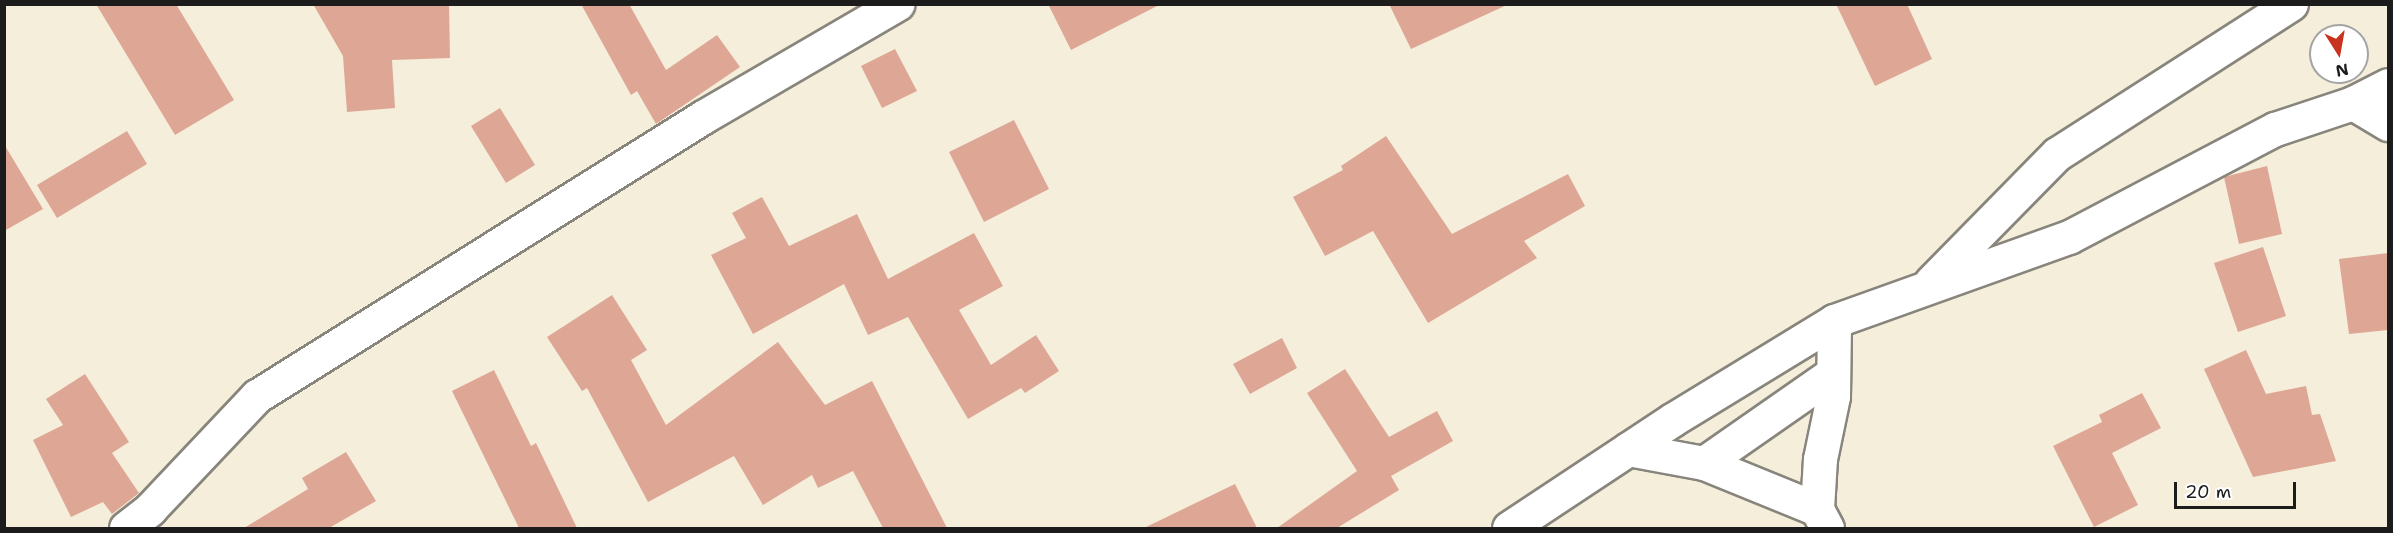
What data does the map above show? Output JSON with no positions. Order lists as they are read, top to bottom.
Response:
{
  "scale_bar": "20 m",
  "north": "bottom"
}
